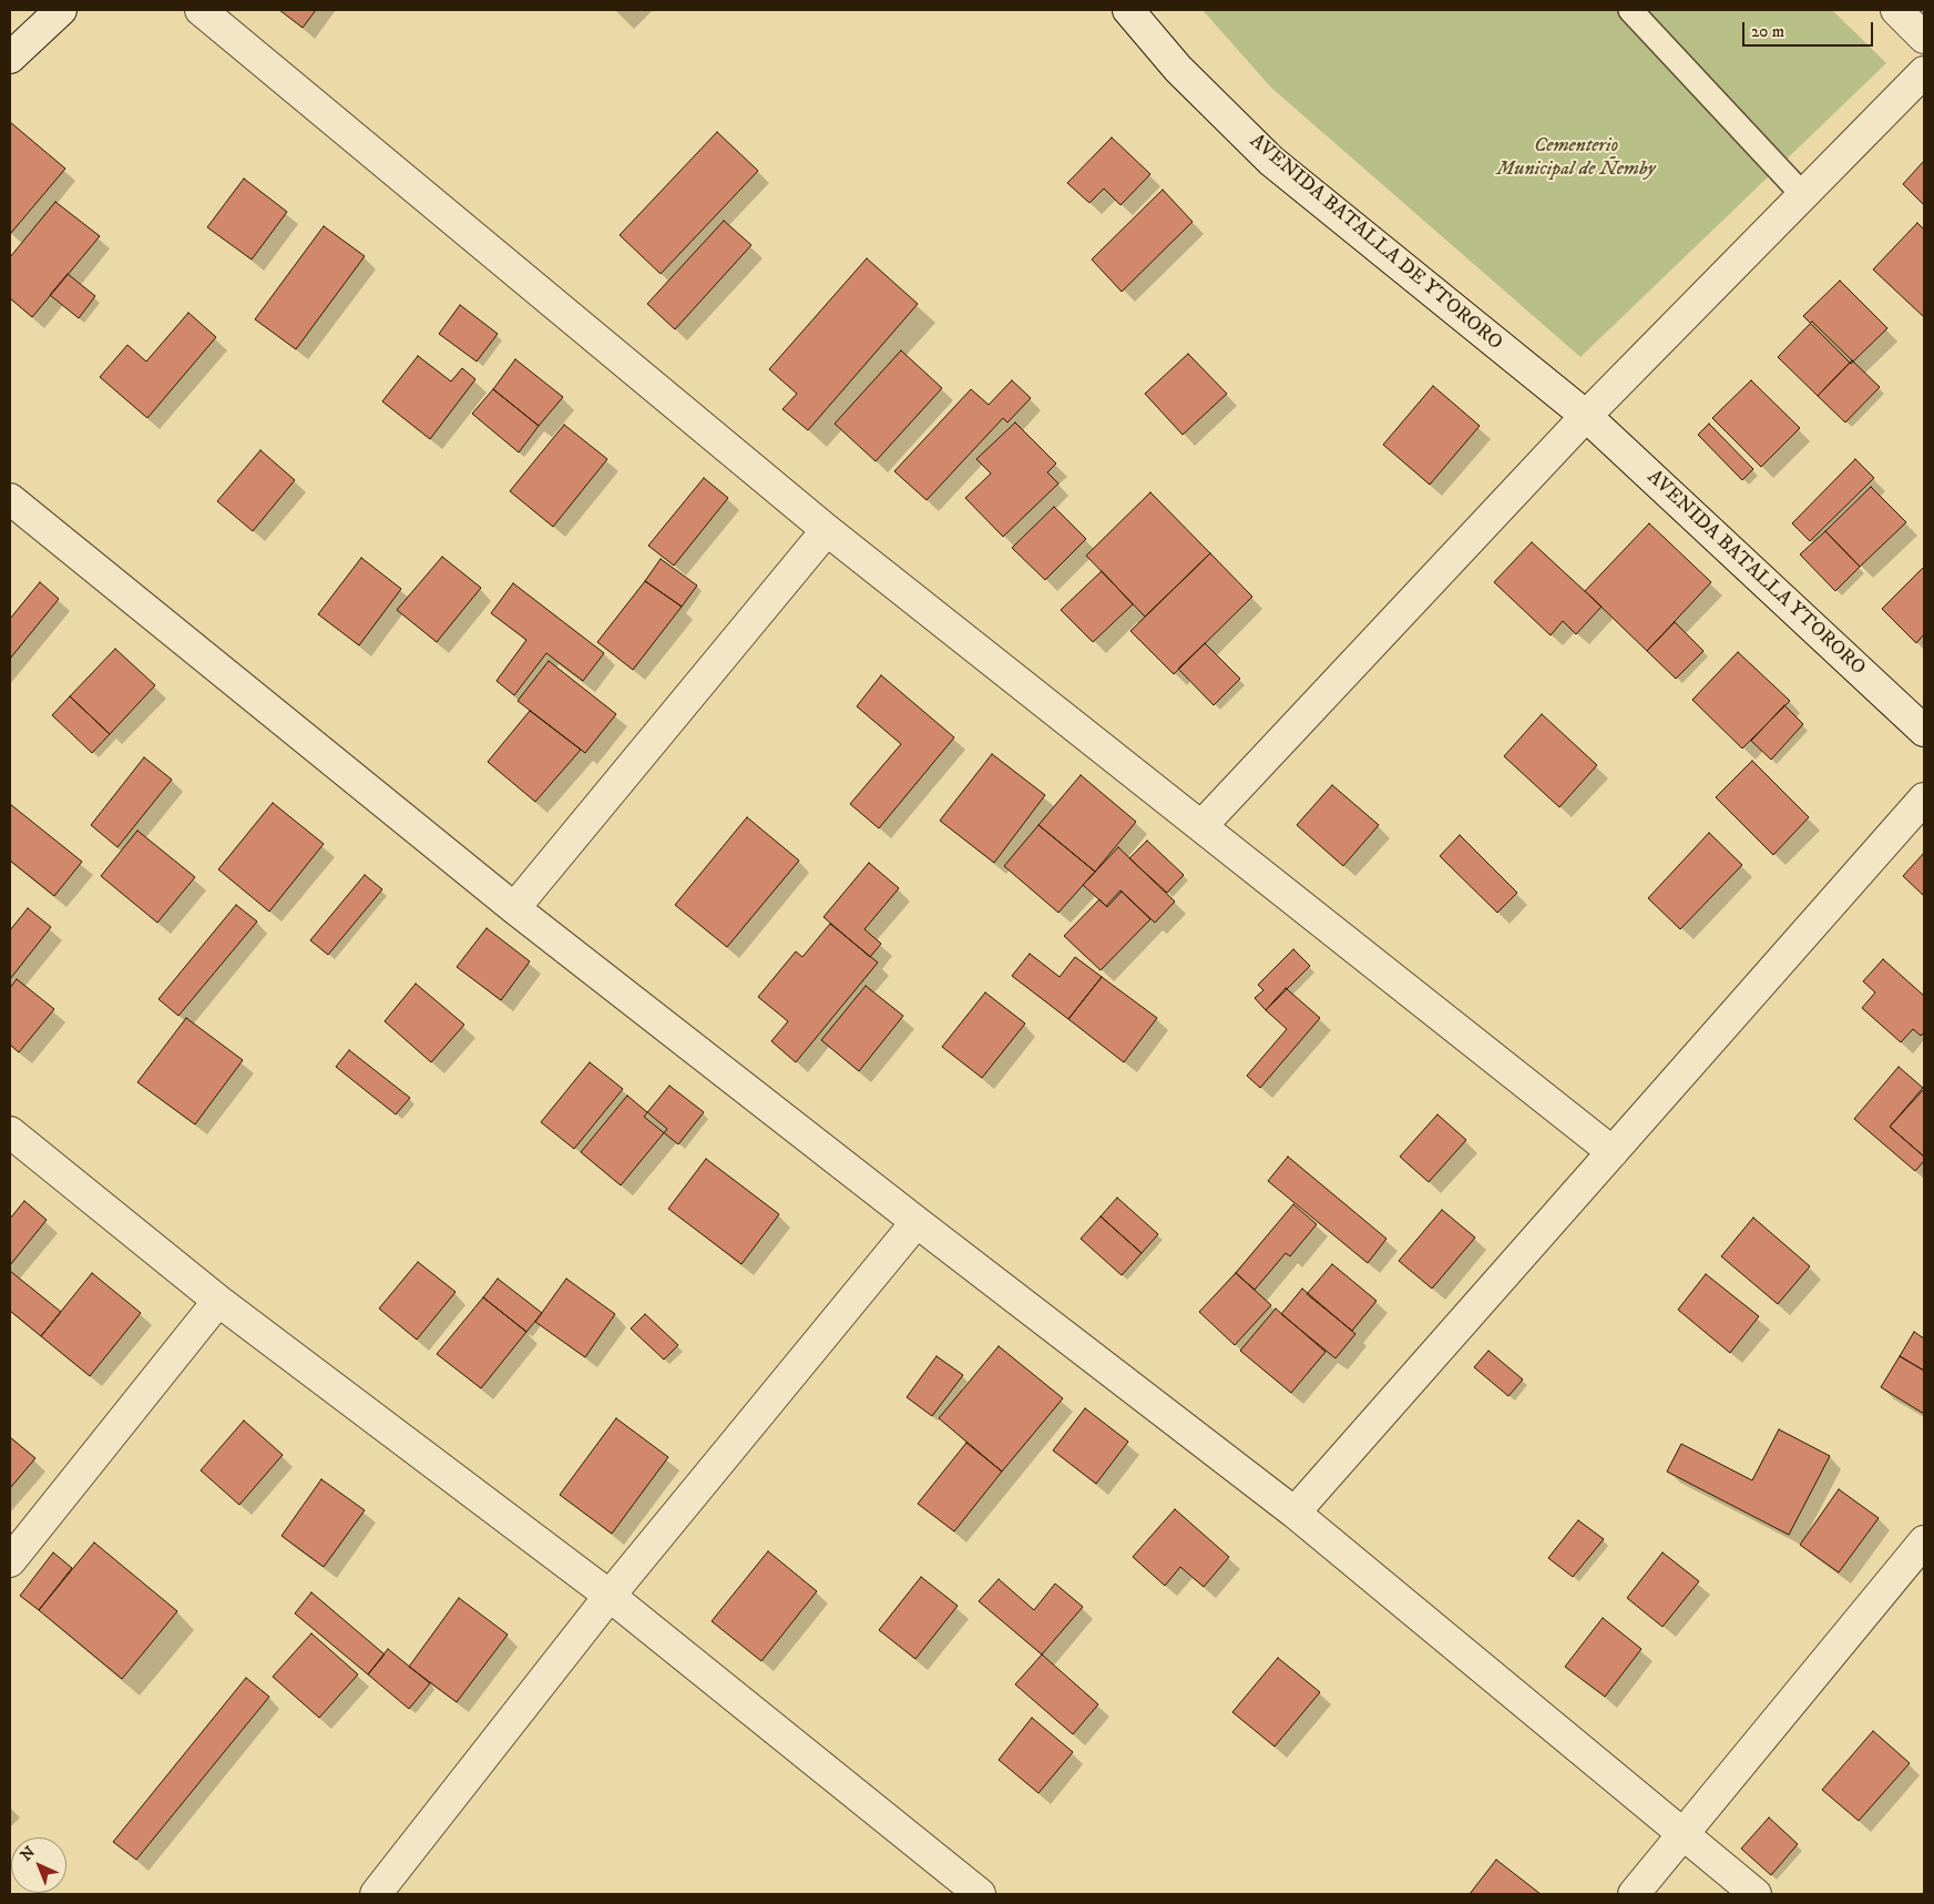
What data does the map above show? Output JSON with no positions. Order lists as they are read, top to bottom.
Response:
{
  "streets": {
    "street": ["AVENIDA BATALLA DE YTORORO", "AVENIDA BATALLA YTORORO"]
  },
  "crossings": [
    ["AVENIDA BATALLA DE YTORORO", "AVENIDA BATALLA YTORORO"]
  ],
  "parks": ["Cementerio Municipal de Ñemby"],
  "scale_bar": "20 m",
  "north": "top left"
}
